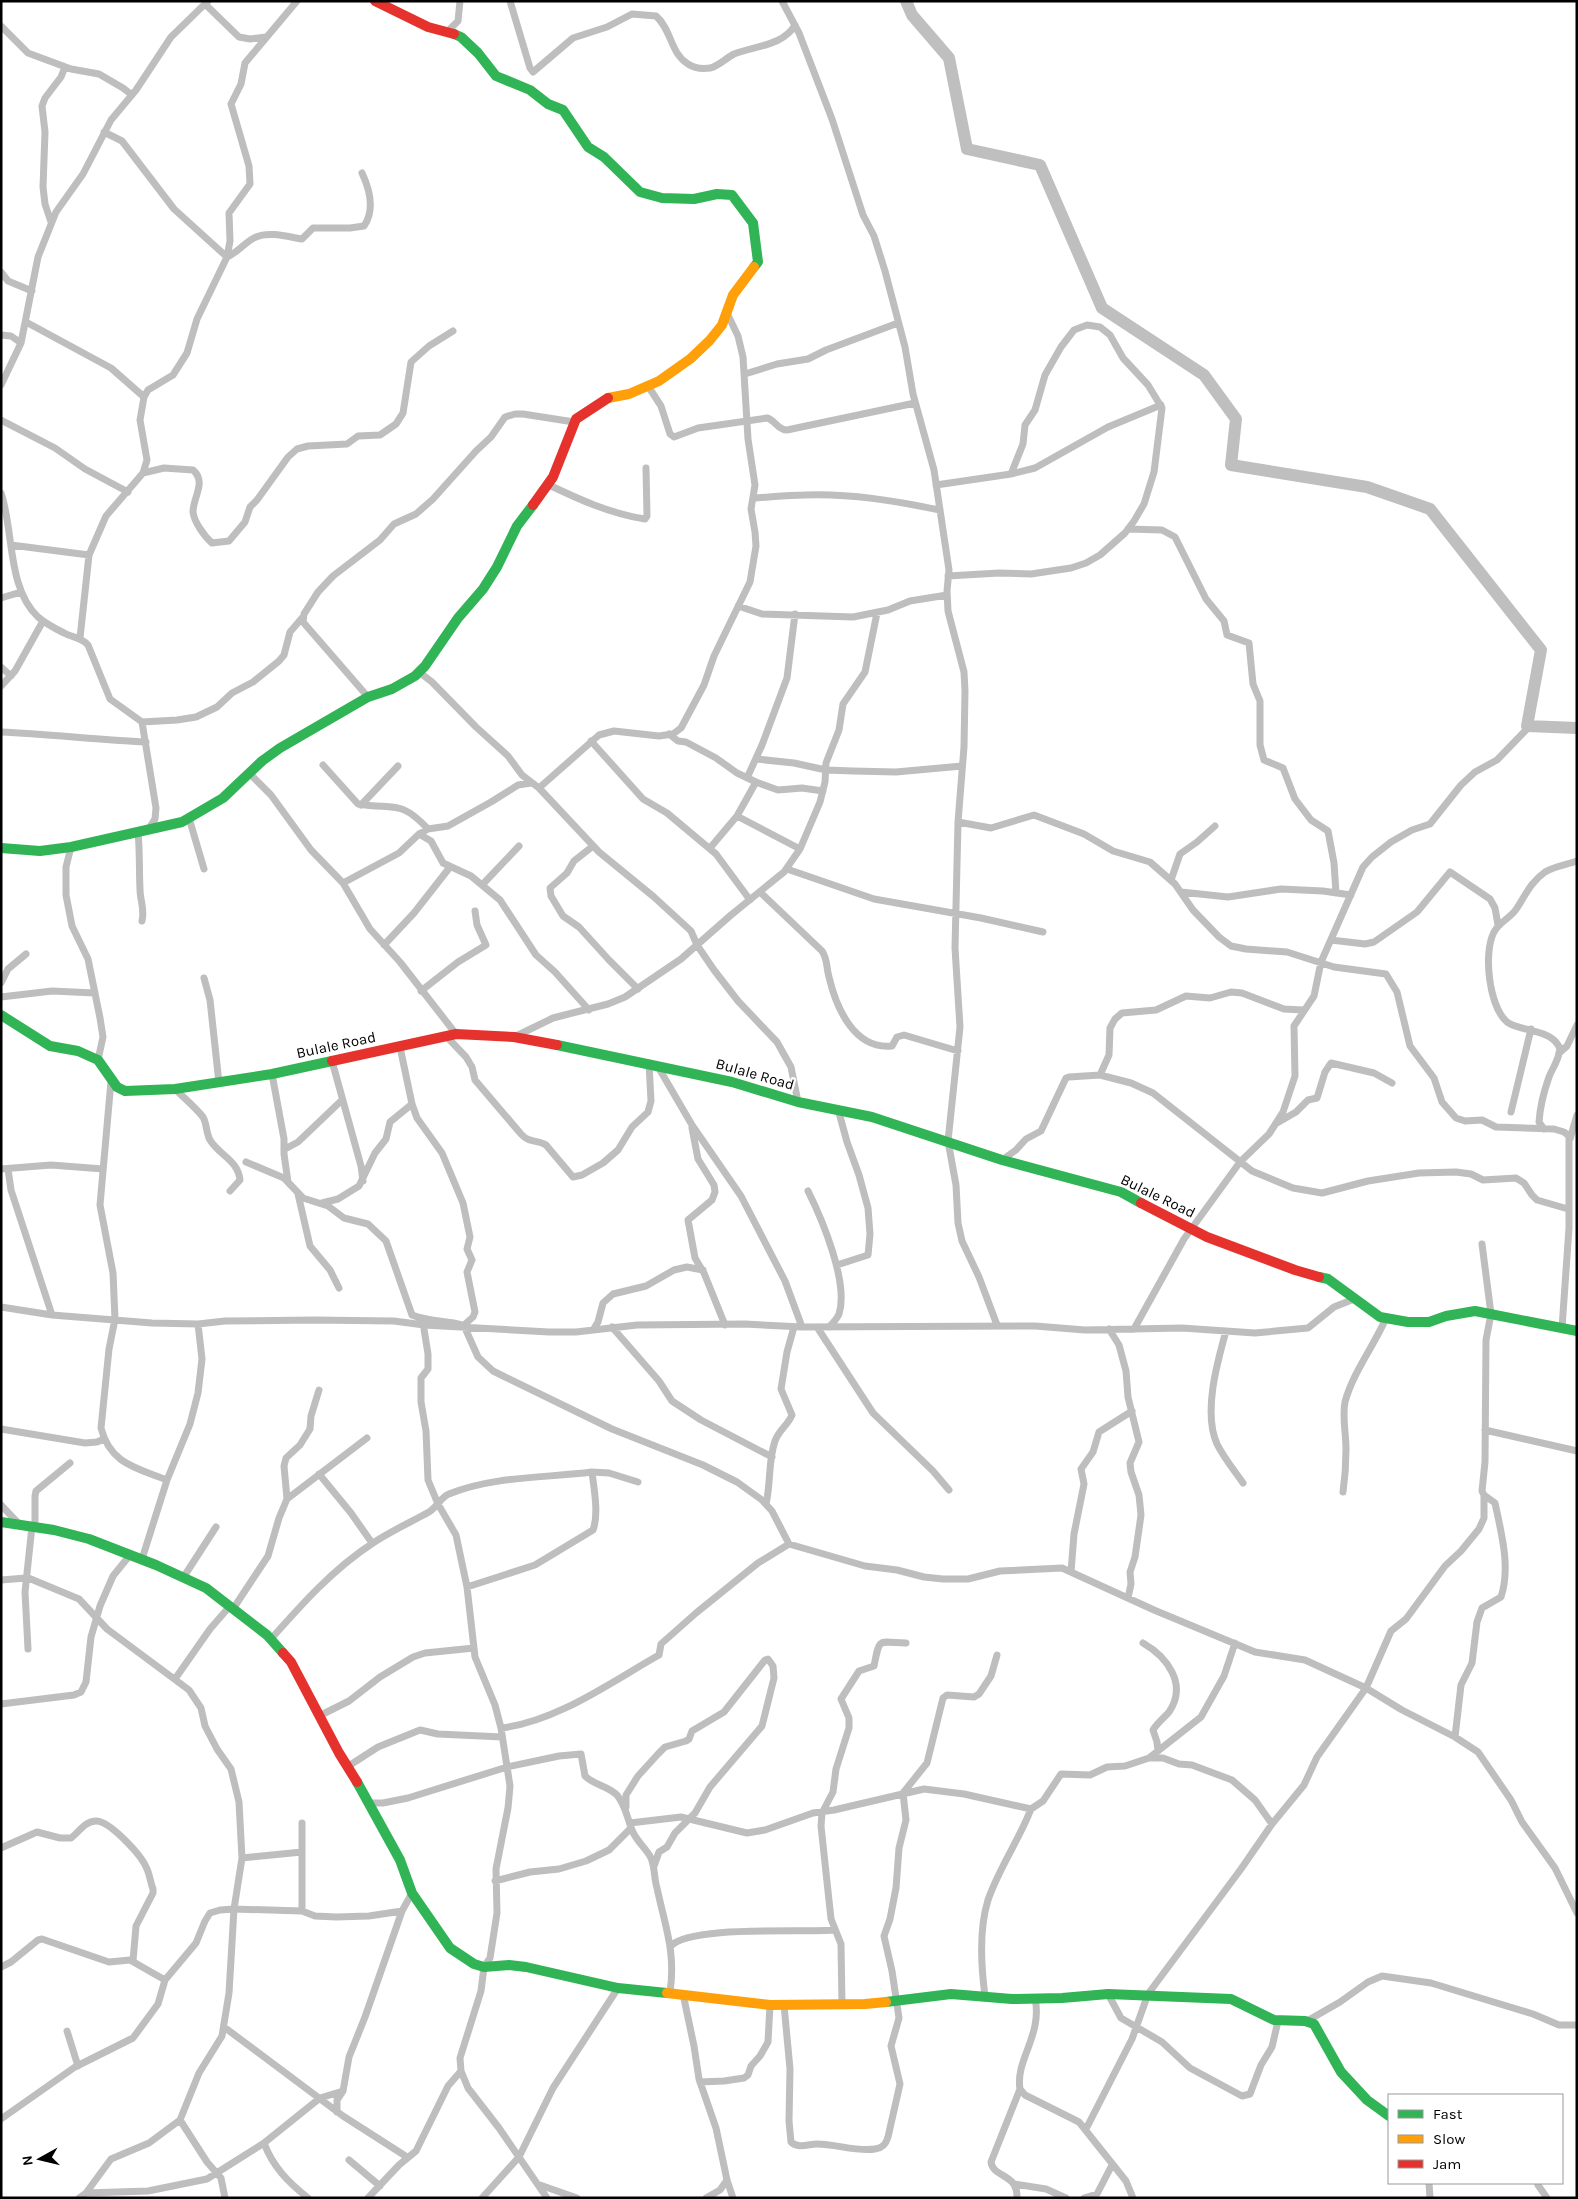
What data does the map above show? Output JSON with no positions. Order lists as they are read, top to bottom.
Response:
{
  "streets": {
    "street": ["Bulale Road"]
  },
  "legend": ["Fast", "Slow", "Jam"],
  "north": "left"
}
